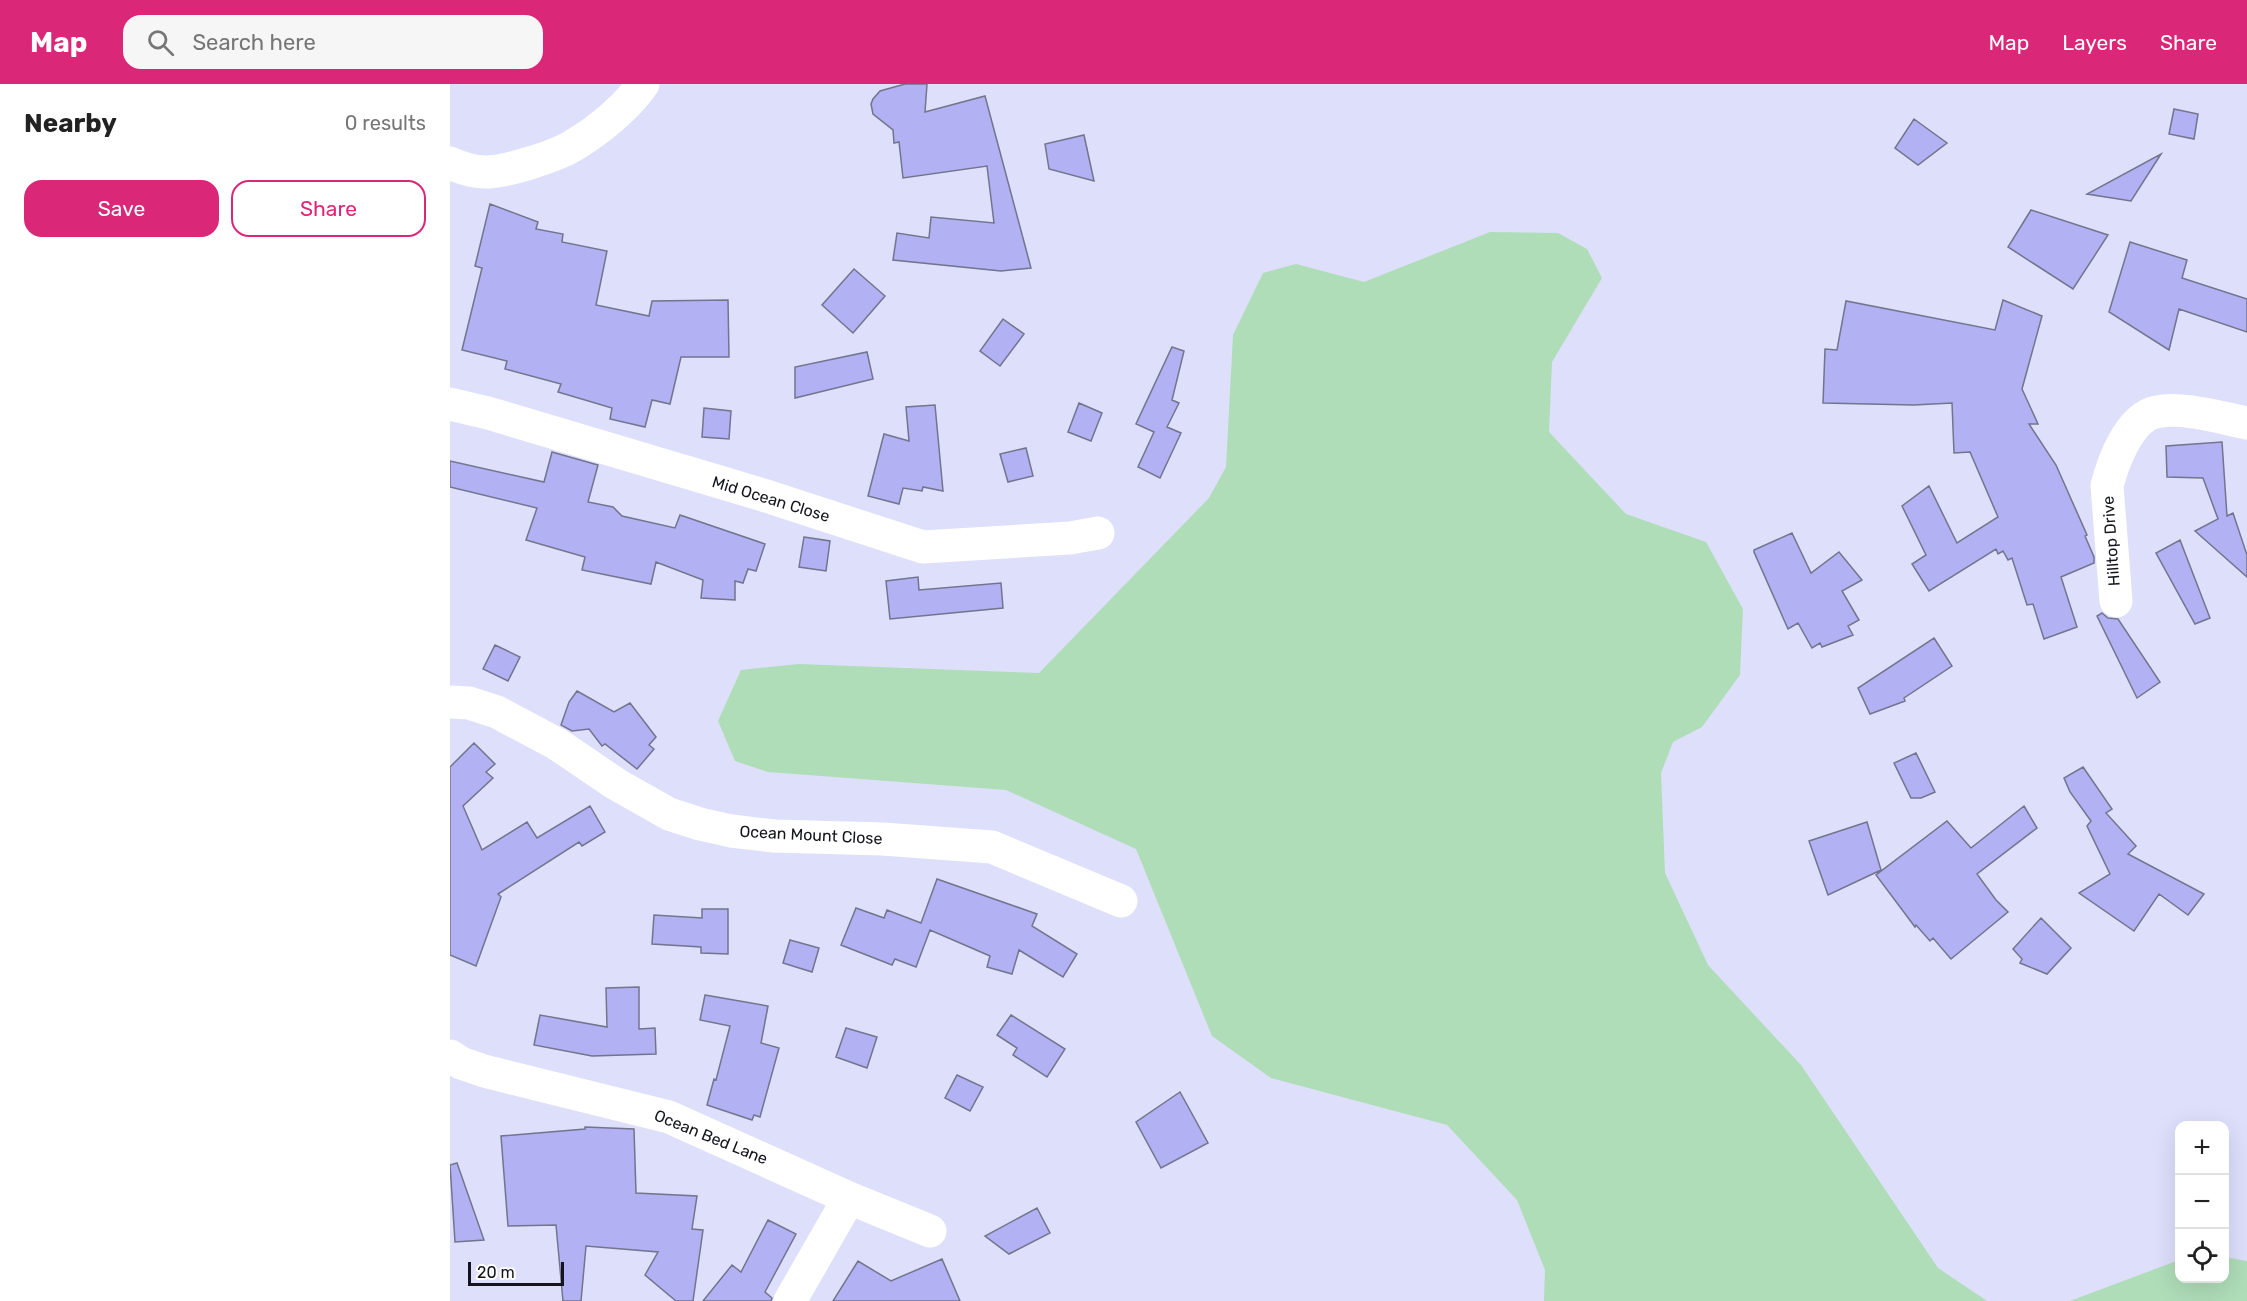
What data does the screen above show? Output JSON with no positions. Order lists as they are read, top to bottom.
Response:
{
  "streets": {
    "street": [
      "Mid Ocean Close",
      "Hilltop Drive",
      "Ocean Mount Close",
      "Ocean Bed Lane"
    ]
  },
  "scale_bar": "20 m",
  "page": {
    "header": "Map",
    "search": "Search here",
    "nav": ["Map", "Layers", "Share"],
    "heading": ["Nearby", "0 results"],
    "buttons": ["Save", "Share"],
    "map_buttons": ["+", "−"],
    "scale": "20 m"
  }
}
